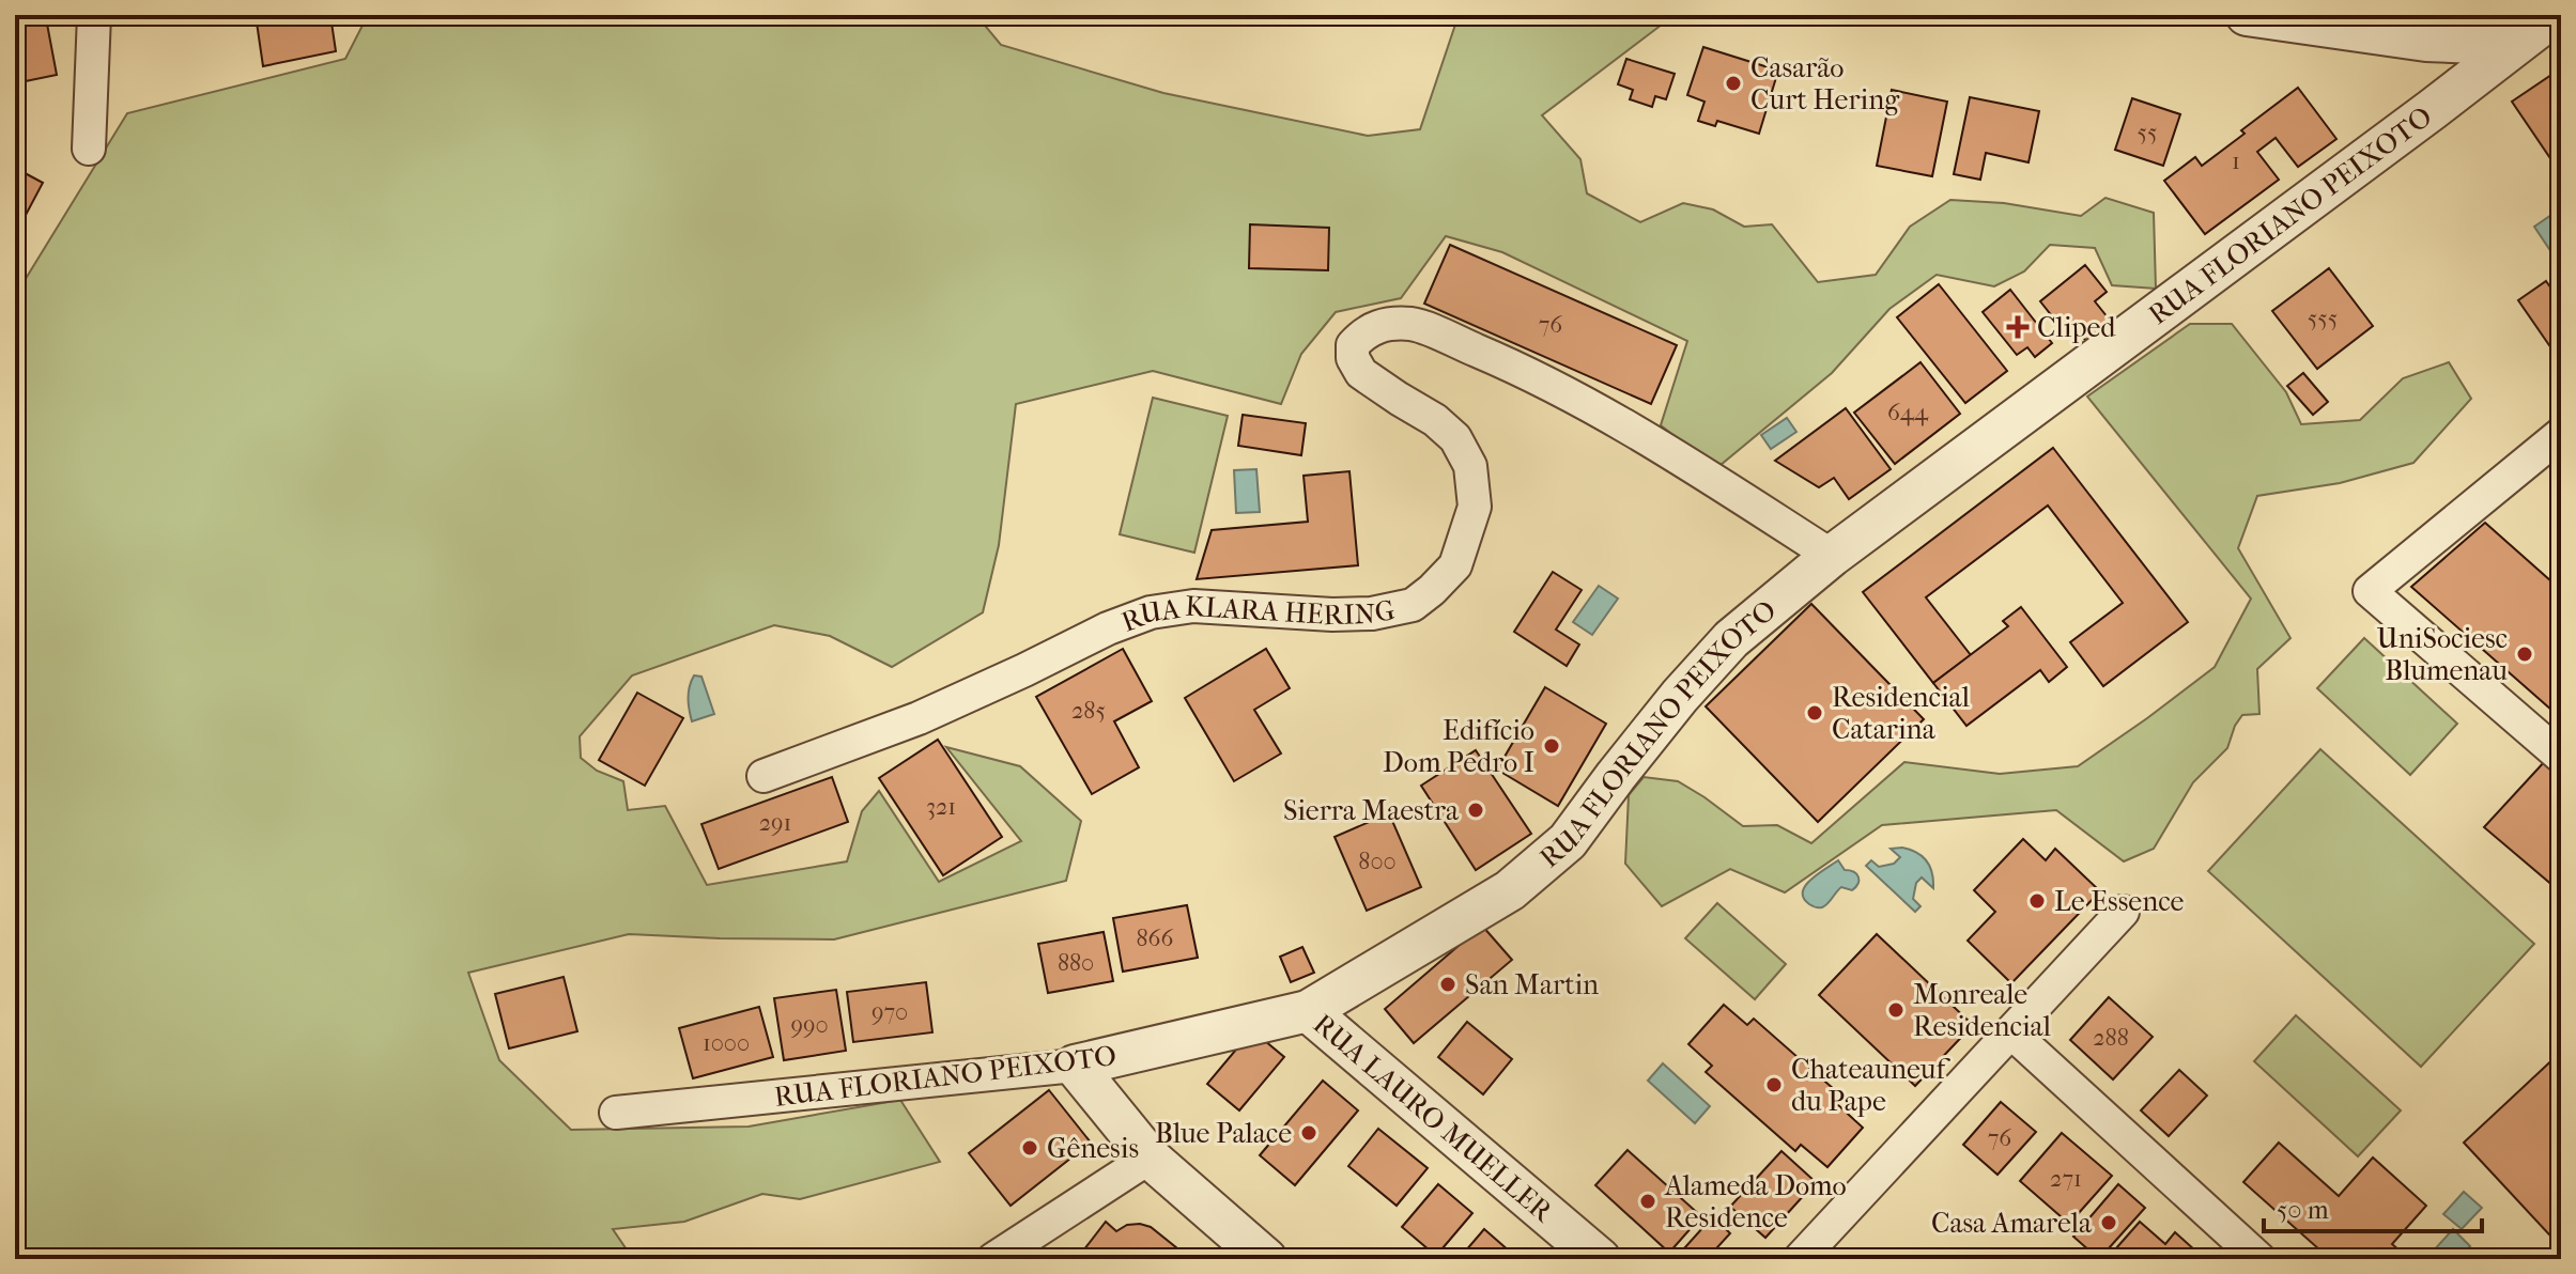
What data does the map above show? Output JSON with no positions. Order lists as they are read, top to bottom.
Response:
{
  "streets": {
    "street": ["RUA FLORIANO PEIXOTO", "RUA KLARA HERING", "RUA LAURO MUELLER"]
  },
  "crossings": [
    ["RUA FLORIANO PEIXOTO", "RUA KLARA HERING"],
    ["RUA FLORIANO PEIXOTO", "RUA LAURO MUELLER"]
  ],
  "places": {
    "other": [
      "Casarão Curt Hering",
      "UniSociesc Blumenau",
      "Residencial Catarina",
      "Edifício Dom Pedro I",
      "Sierra Maestra",
      "Le Essence",
      "San Martin",
      "Monreale Residencial",
      "Chateauneuf du Pape",
      "Blue Palace",
      "Gênesis",
      "Alameda Domo Residence",
      "Casa Amarela"
    ],
    "health": ["Cliped"]
  },
  "house_numbers": [
    "55",
    "1",
    "555",
    "76",
    "644",
    "285",
    "321",
    "291",
    "800",
    "866",
    "880",
    "970",
    "990",
    "288",
    "1000",
    "76",
    "271"
  ],
  "scale_bar": "50 m"
}
